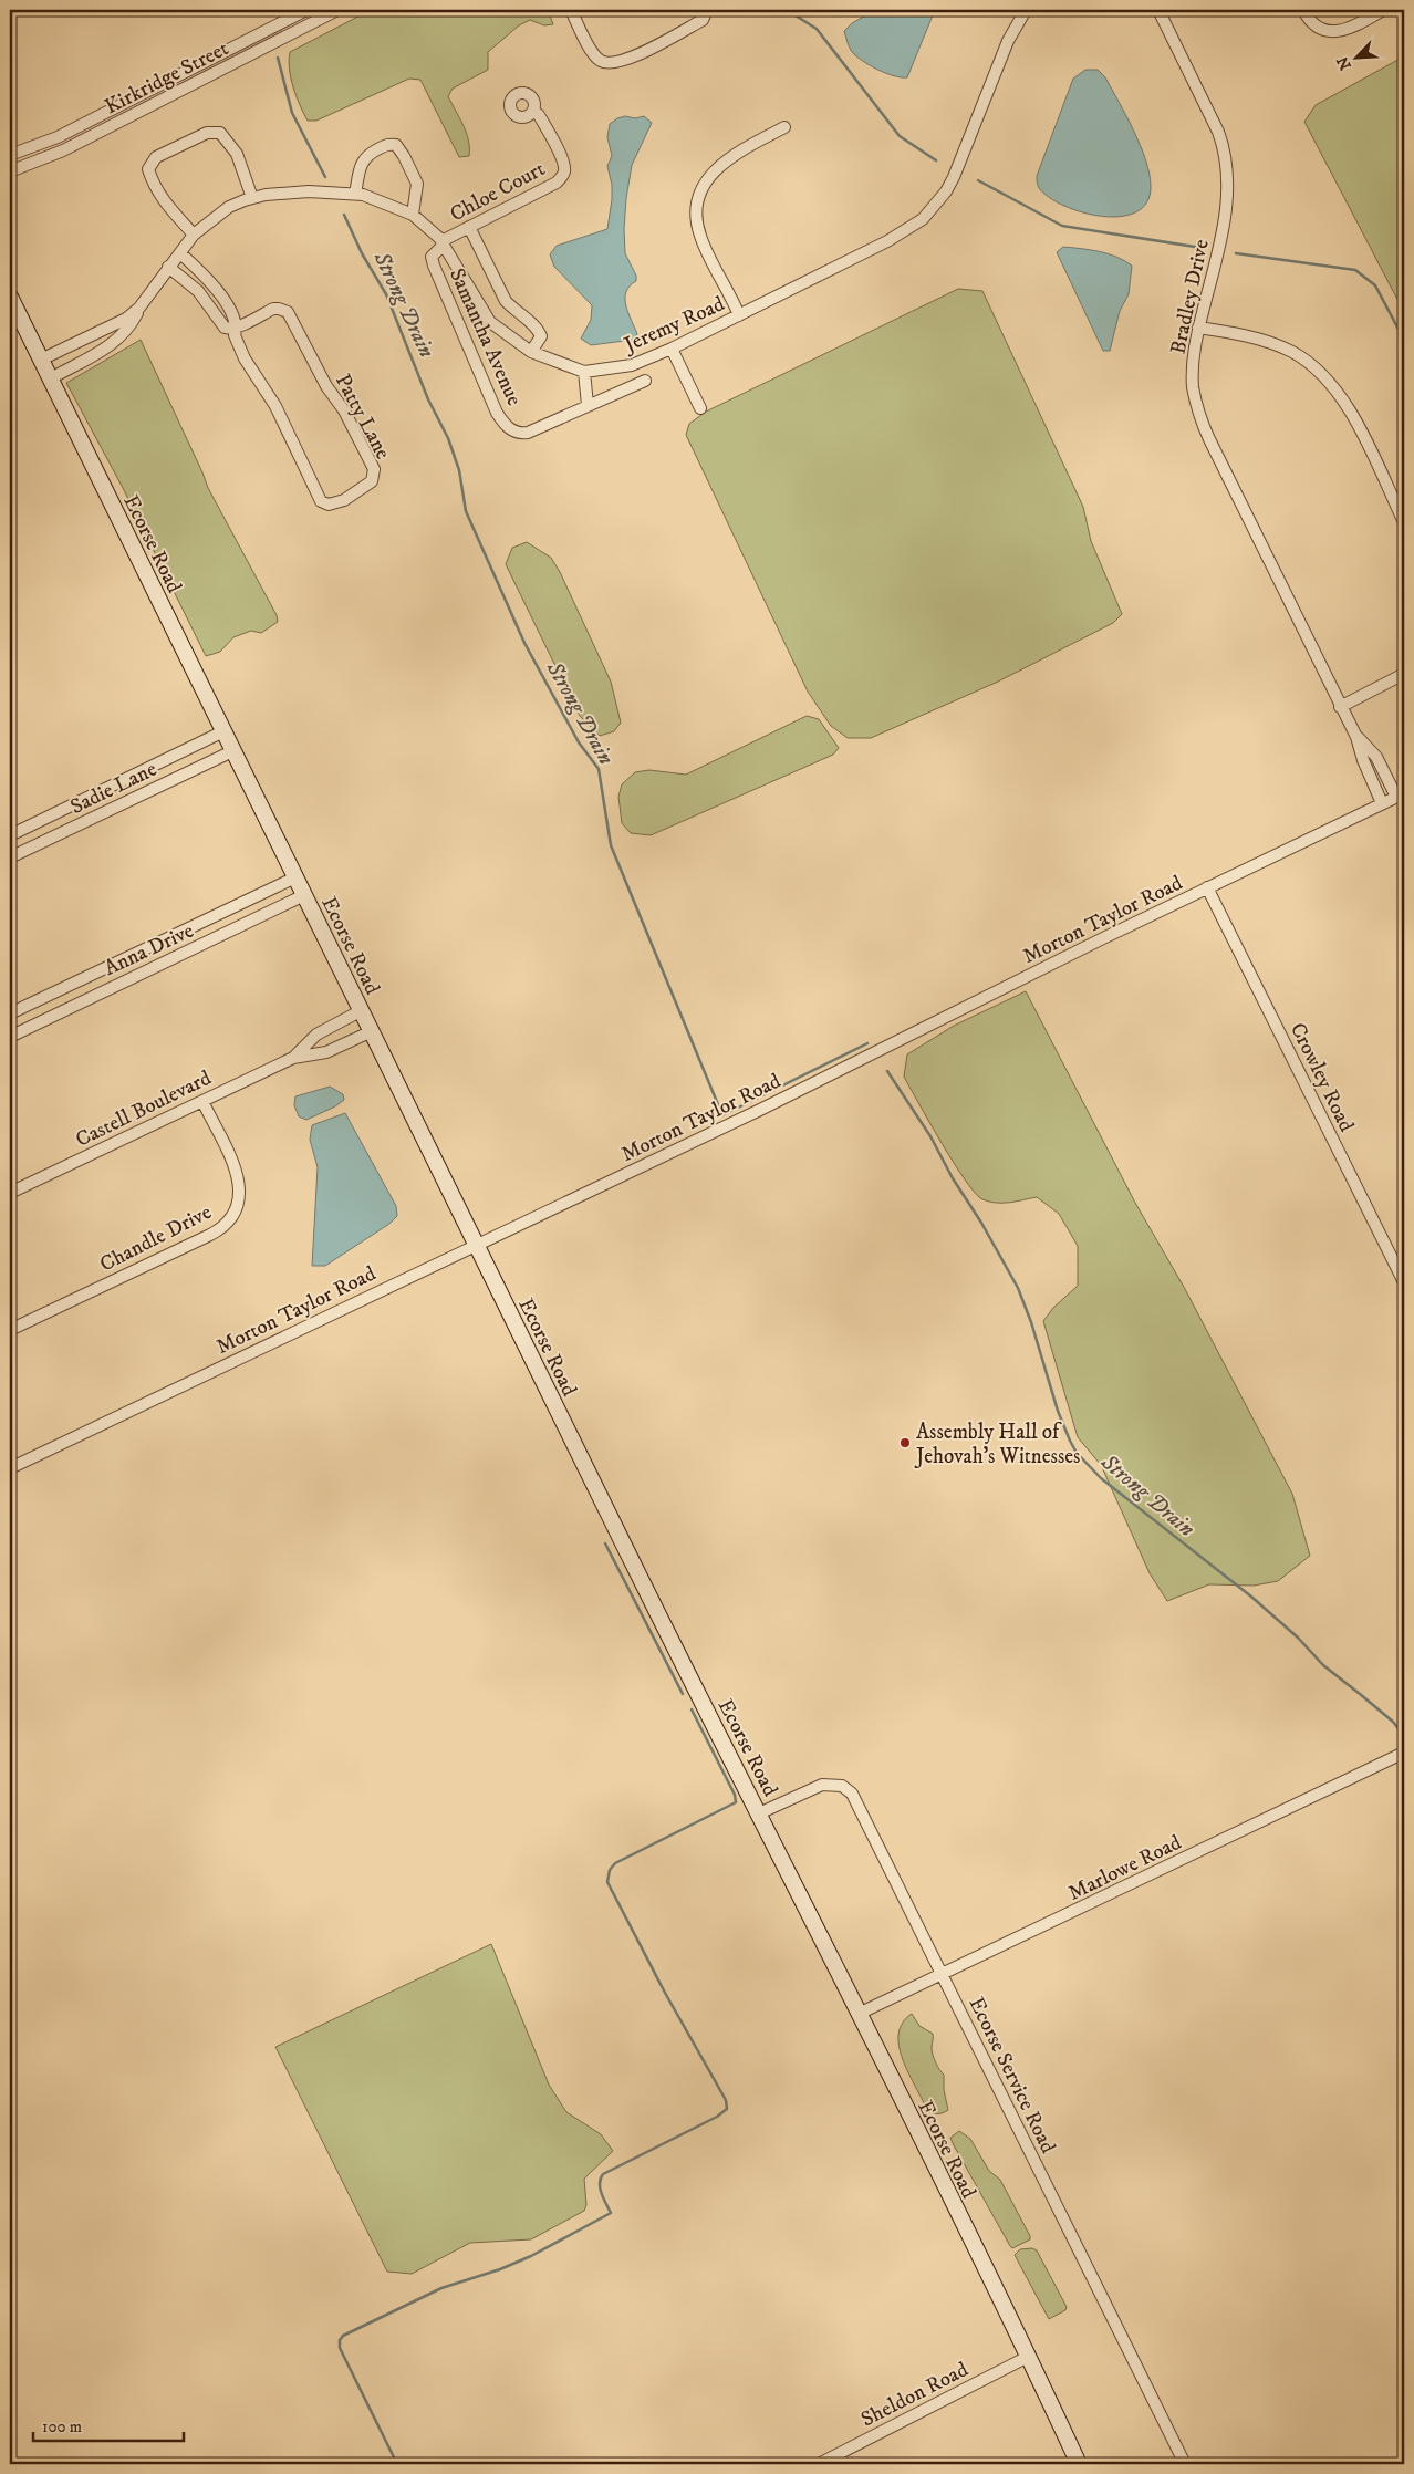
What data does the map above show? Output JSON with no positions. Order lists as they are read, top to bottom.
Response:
{
  "streets": {
    "main road": ["Ecorse Road"],
    "street": [
      "Kirkridge Street",
      "Chloe Court",
      "Bradley Drive",
      "Jeremy Road",
      "Samantha Avenue",
      "Patty Lane",
      "Sadie Lane",
      "Morton Taylor Road",
      "Anna Drive",
      "Crowley Road",
      "Castell Boulevard",
      "Chandle Drive",
      "Marlowe Road",
      "Ecorse Service Road",
      "Sheldon Road"
    ]
  },
  "crossings": [
    ["Chloe Court", "Jeremy Road"],
    ["Chloe Court", "Samantha Avenue"],
    ["Bradley Drive", "Morton Taylor Road"],
    ["Jeremy Road", "Samantha Avenue"],
    ["Jeremy Road", "Patty Lane"],
    ["Jeremy Road", "Ecorse Road"],
    ["Ecorse Road", "Sadie Lane"],
    ["Ecorse Road", "Morton Taylor Road"],
    ["Ecorse Road", "Anna Drive"],
    ["Ecorse Road", "Castell Boulevard"],
    ["Ecorse Road", "Marlowe Road"],
    ["Ecorse Road", "Ecorse Service Road"],
    ["Ecorse Road", "Sheldon Road"],
    ["Morton Taylor Road", "Crowley Road"],
    ["Castell Boulevard", "Chandle Drive"],
    ["Marlowe Road", "Ecorse Service Road"]
  ],
  "water": ["Strong Drain"],
  "places": ["Assembly Hall of Jehovah's Witnesses"],
  "scale_bar": "100 m",
  "north": "bottom left"
}
